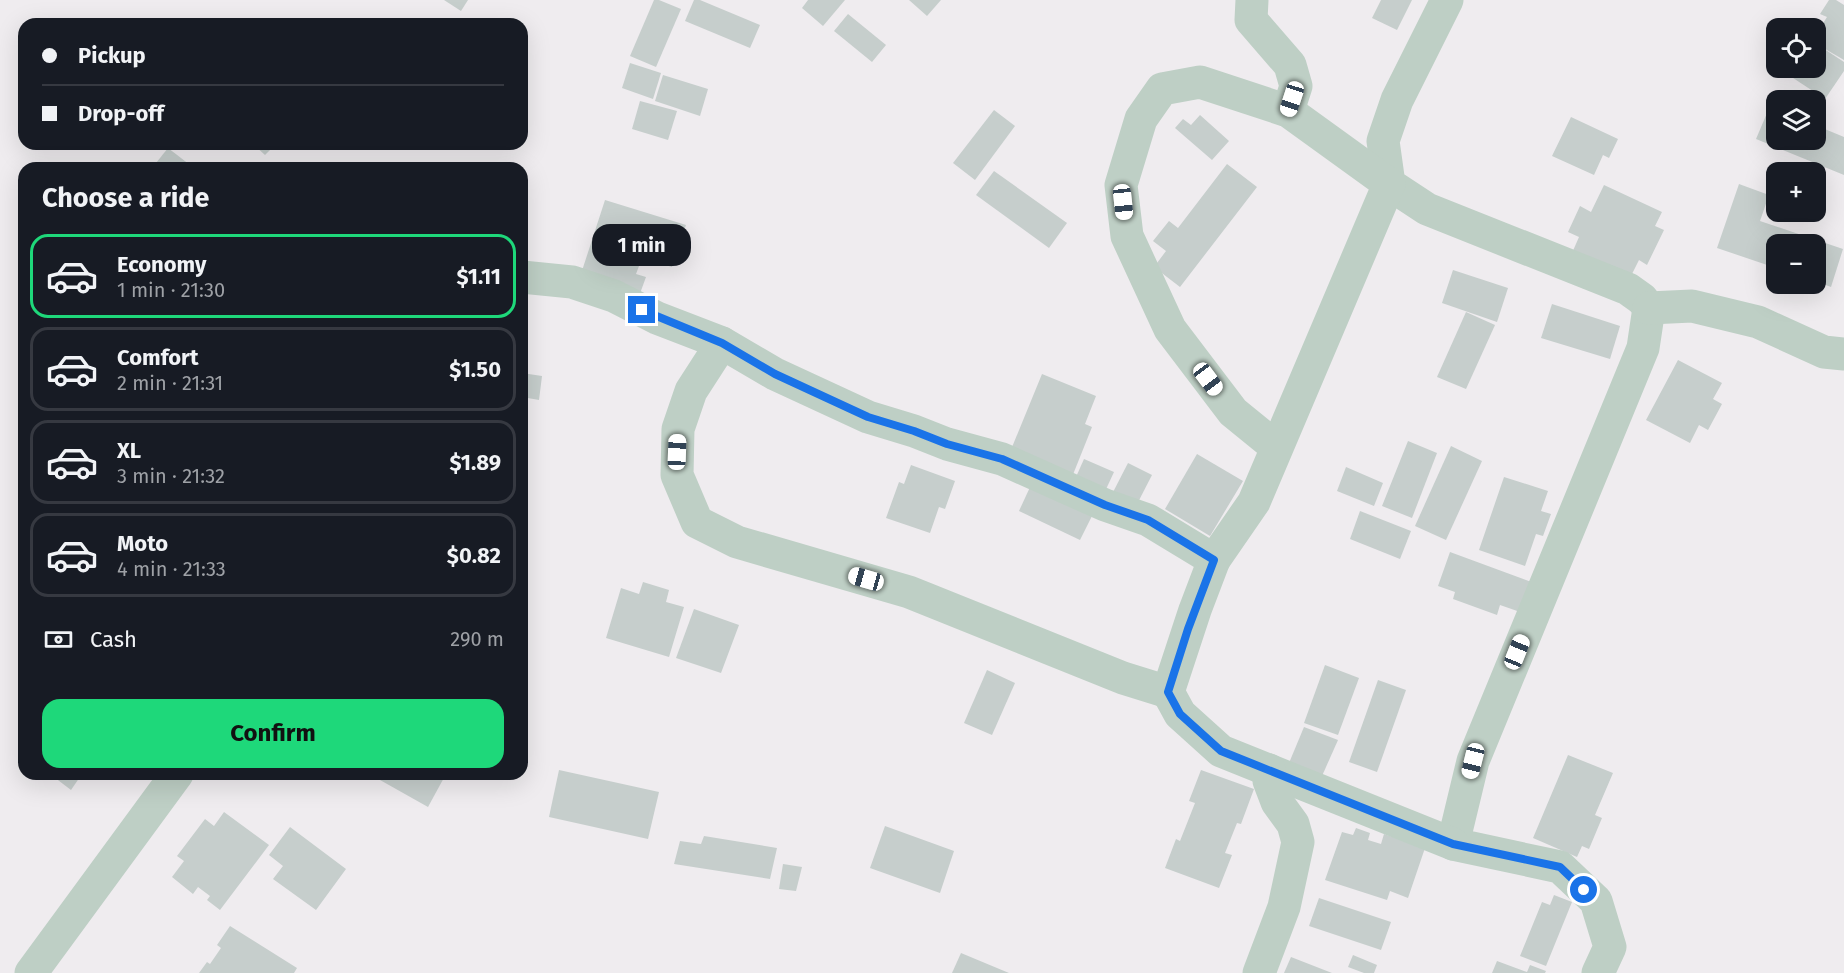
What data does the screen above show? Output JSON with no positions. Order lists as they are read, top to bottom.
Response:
{
  "page": {
    "map_buttons": ["+", "−"],
    "banner": ["Pickup", "Drop-off"],
    "heading": "Choose a ride",
    "bubble": "1 min",
    "list": [
      {
        "name": "Economy",
        "note": "1 min · 21:30",
        "value": "$1.11"
      },
      {
        "name": "Comfort",
        "note": "2 min · 21:31",
        "value": "$1.50"
      },
      {
        "name": "XL",
        "note": "3 min · 21:32",
        "value": "$1.89"
      },
      {
        "name": "Moto",
        "note": "4 min · 21:33",
        "value": "$0.82"
      }
    ],
    "pay": ["Cash", "290 m"],
    "buttons": "Confirm"
  }
}
